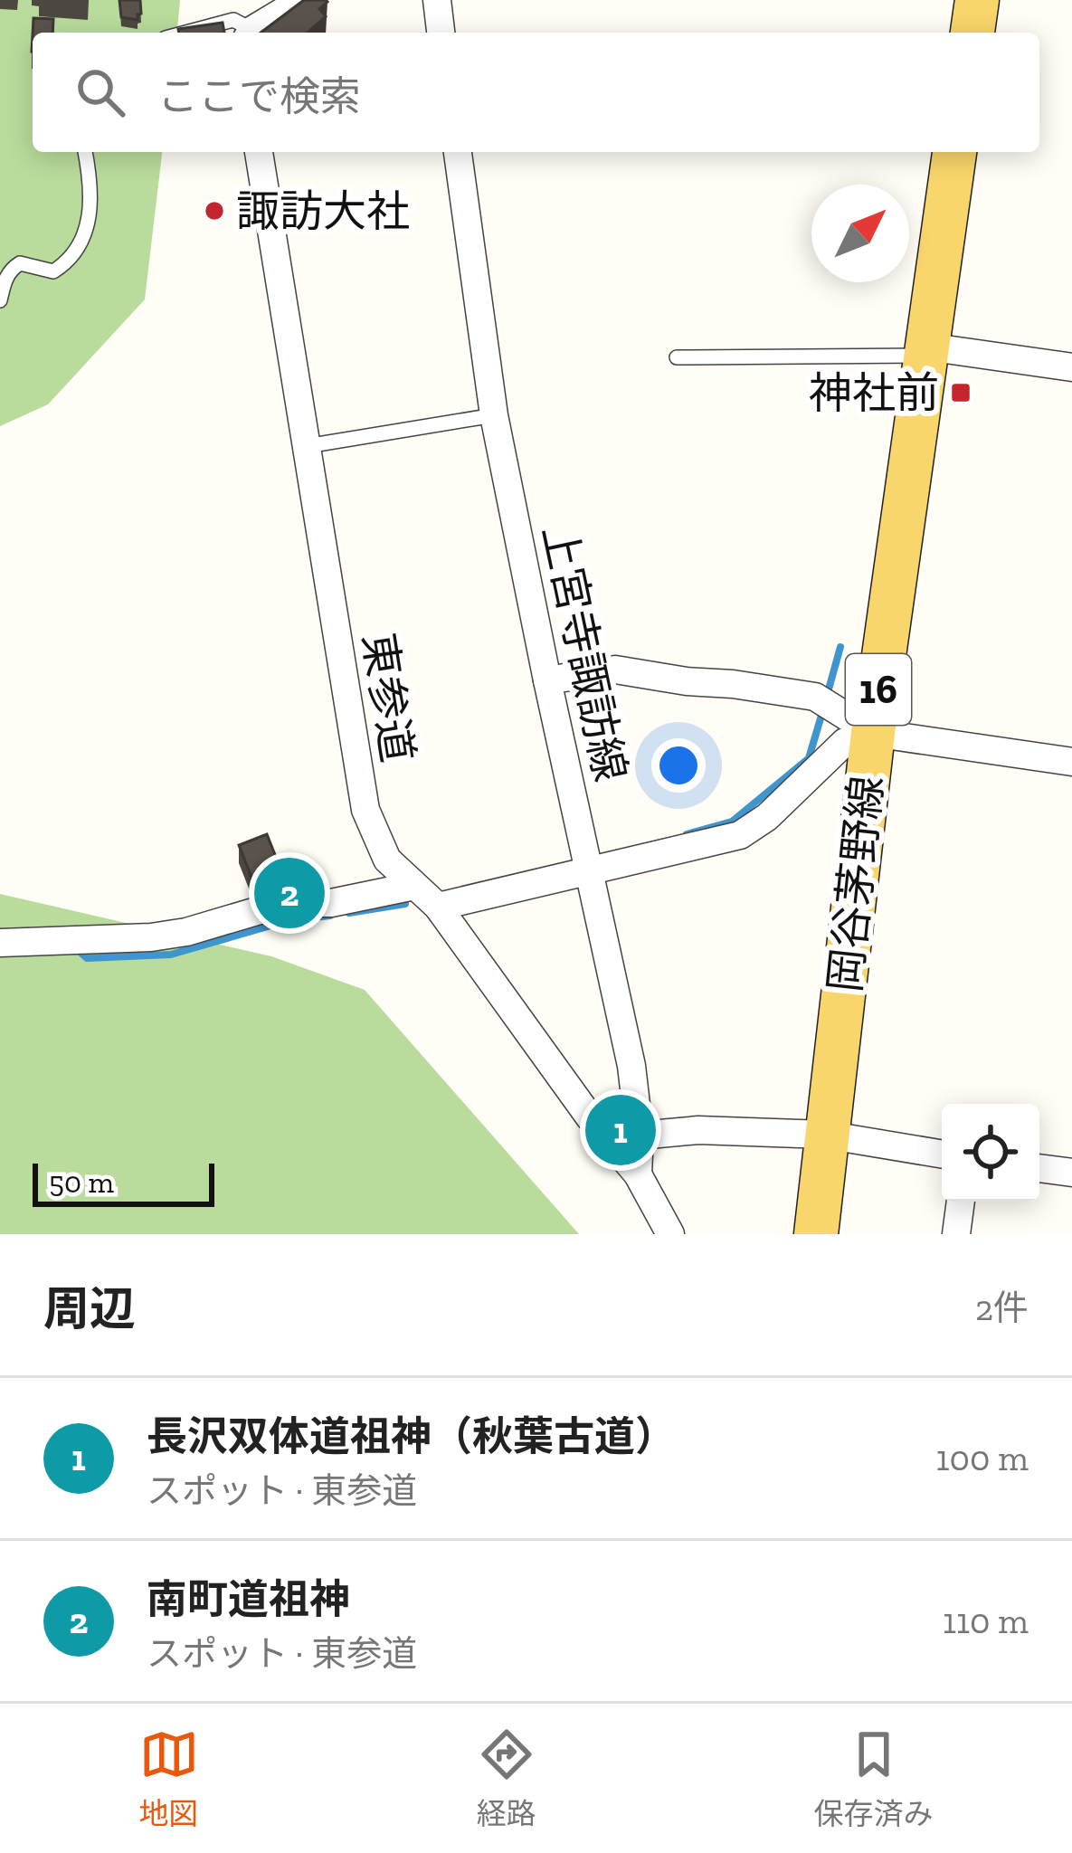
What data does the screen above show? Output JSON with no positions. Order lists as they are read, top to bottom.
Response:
{
  "streets": {
    "main road": ["16", "岡谷茅野線"],
    "street": ["上宮寺諏訪線", "東参道"]
  },
  "crossings": [
    ["上宮寺諏訪線", "東参道"]
  ],
  "places": {
    "other": ["諏訪大社"],
    "transit": ["神社前"]
  },
  "scale_bar": "50 m",
  "north": "top right",
  "page": {
    "search": "ここで検索",
    "pins": ["2", "1"],
    "scale": "50 m",
    "heading": ["周辺", "2件"],
    "list": [
      {
        "mark": "1",
        "name": "長沢双体道祖神（秋葉古道）",
        "note": "スポット · 東参道",
        "value": "100 m"
      },
      {
        "mark": "2",
        "name": "南町道祖神",
        "note": "スポット · 東参道",
        "value": "110 m"
      }
    ],
    "nav": ["地図", "経路", "保存済み"]
  }
}
